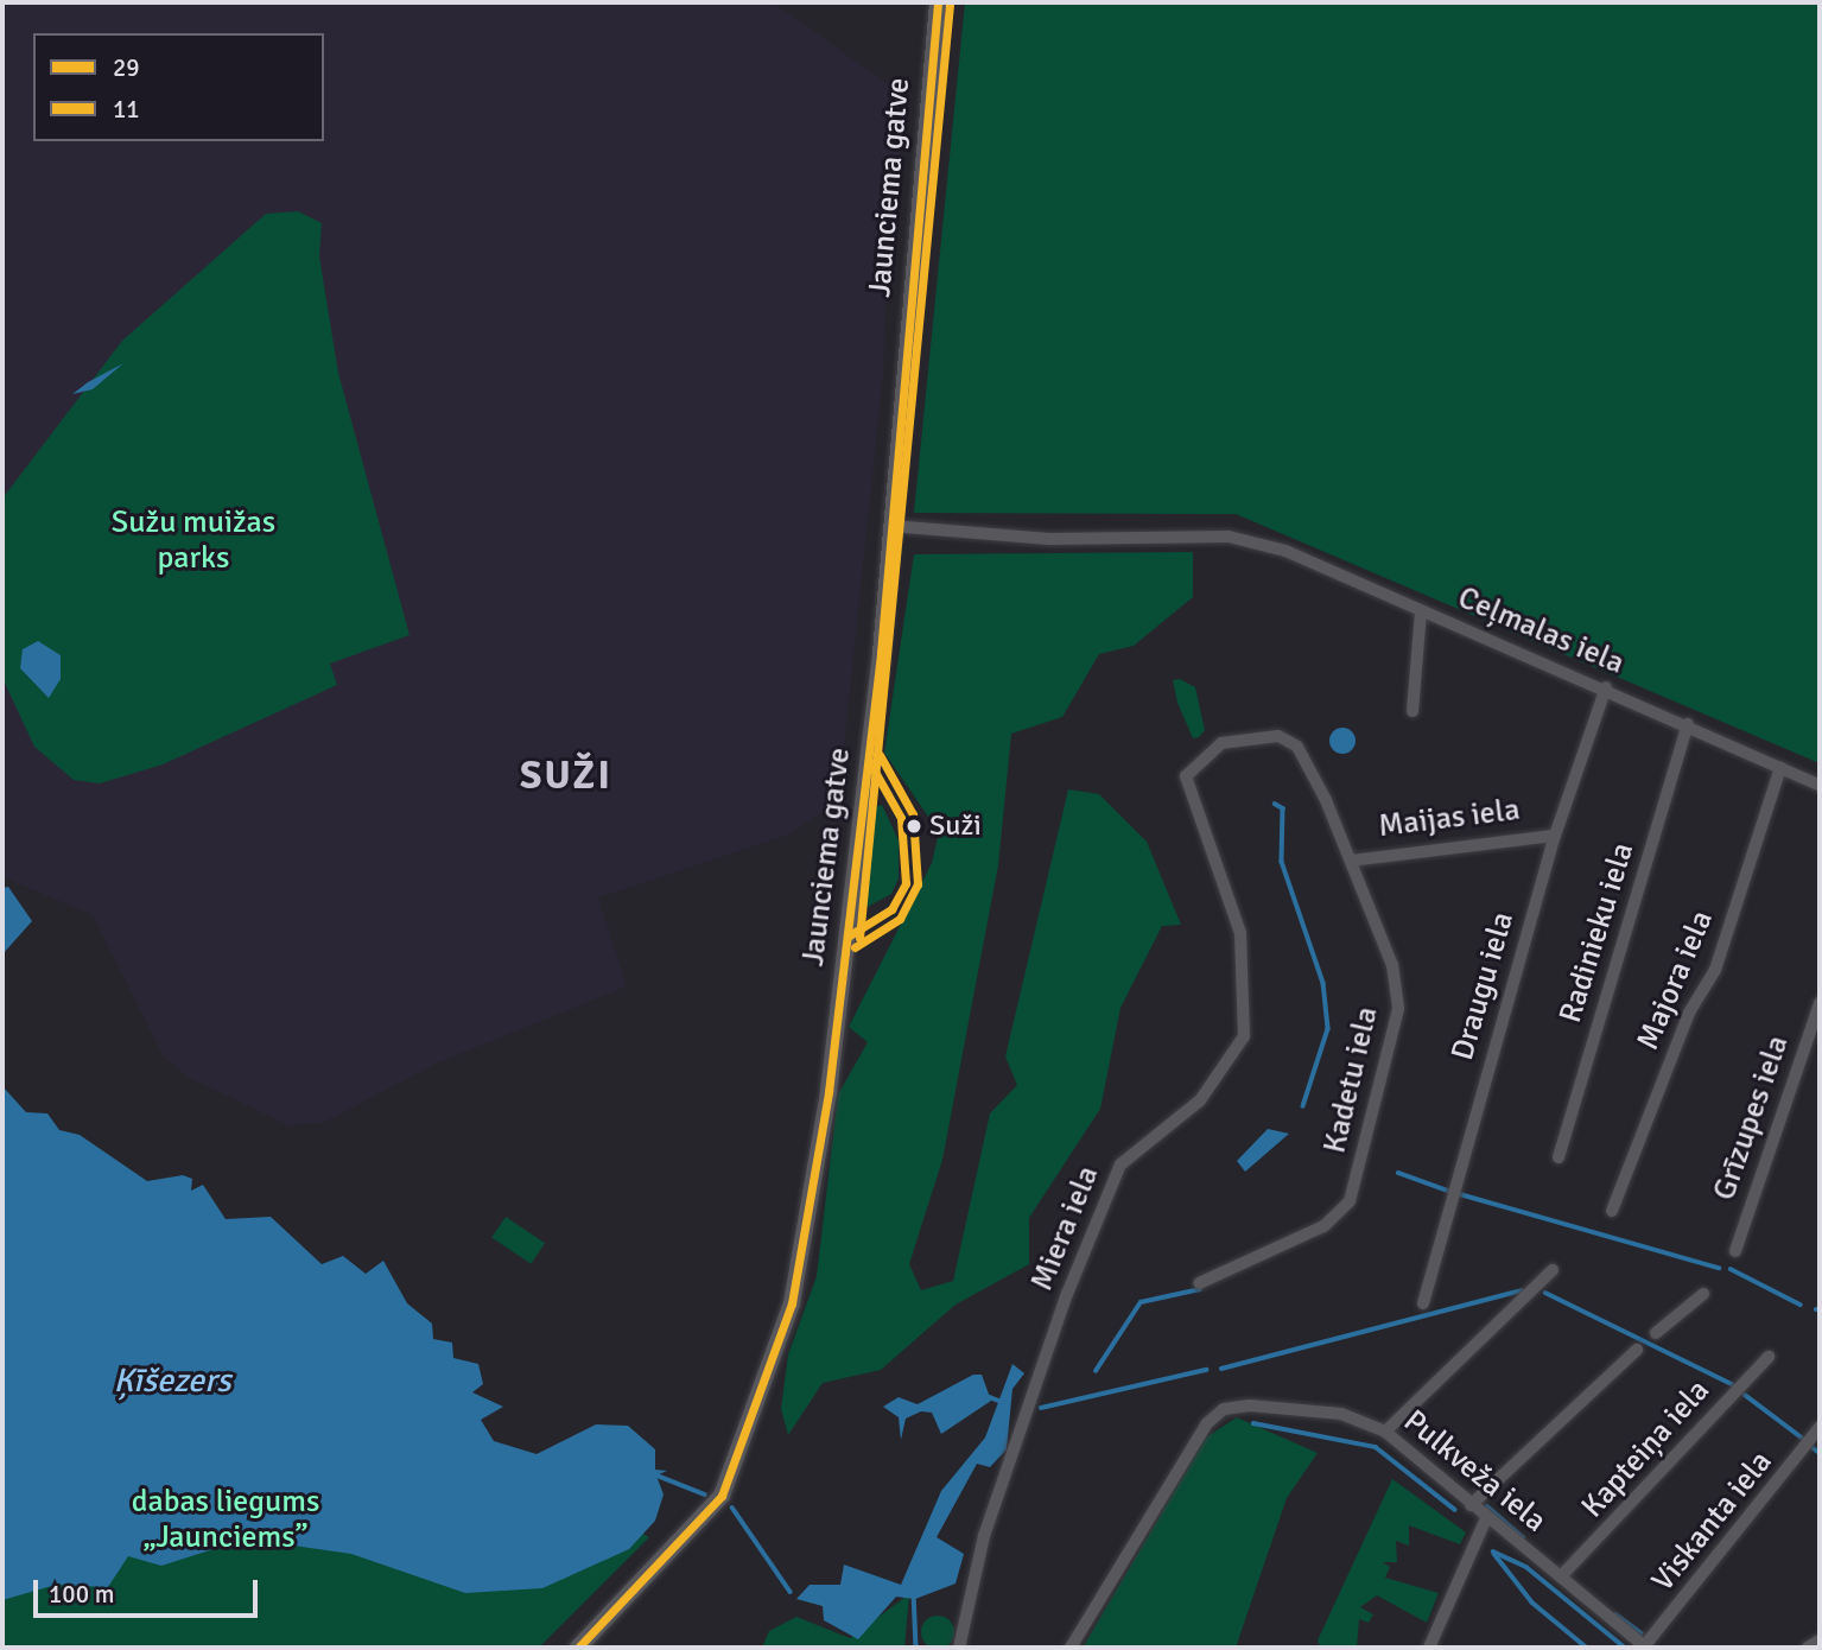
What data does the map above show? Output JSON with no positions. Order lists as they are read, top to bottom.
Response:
{
  "streets": {
    "main road": ["Jaunciema gatve"],
    "street": [
      "Ceļmalas iela",
      "Maijas iela",
      "Radinieku iela",
      "Majora iela",
      "Draugu iela",
      "Kadetu iela",
      "Grīzupes iela",
      "Miera iela",
      "Kapteiņa iela",
      "Pulkveža iela",
      "Viskanta iela"
    ]
  },
  "crossings": [
    ["Jaunciema gatve", "Ceļmalas iela"],
    ["Ceļmalas iela", "Radinieku iela"],
    ["Ceļmalas iela", "Majora iela"],
    ["Ceļmalas iela", "Draugu iela"],
    ["Maijas iela", "Draugu iela"],
    ["Maijas iela", "Kadetu iela"],
    ["Kadetu iela", "Miera iela"],
    ["Kapteiņa iela", "Pulkveža iela"],
    ["Pulkveža iela", "Viskanta iela"]
  ],
  "districts": ["SUŽI"],
  "water": ["Ķīšezers"],
  "parks": ["Sužu muižas parks", "dabas liegums „Jaunciems”"],
  "places": ["Suži"],
  "lines": ["transit line 29", "transit line 11"],
  "legend": ["29", "11"],
  "scale_bar": "100 m"
}
